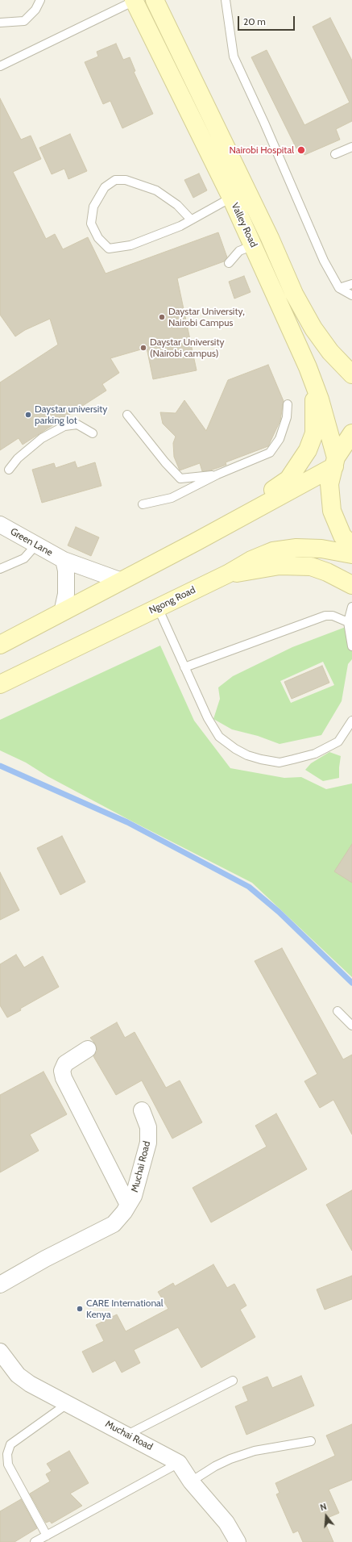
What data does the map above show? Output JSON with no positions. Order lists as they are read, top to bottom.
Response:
{
  "streets": {
    "main road": ["Valley Road", "Ngong Road"],
    "street": ["Green Lane", "Muchai Road"]
  },
  "places": [
    "Nairobi Hospital",
    "Daystar University, Nairobi Campus",
    "Daystar University (Nairobi campus)",
    "Daystar university parking lot",
    "CARE International Kenya"
  ],
  "scale_bar": "20 m",
  "north": "top"
}
